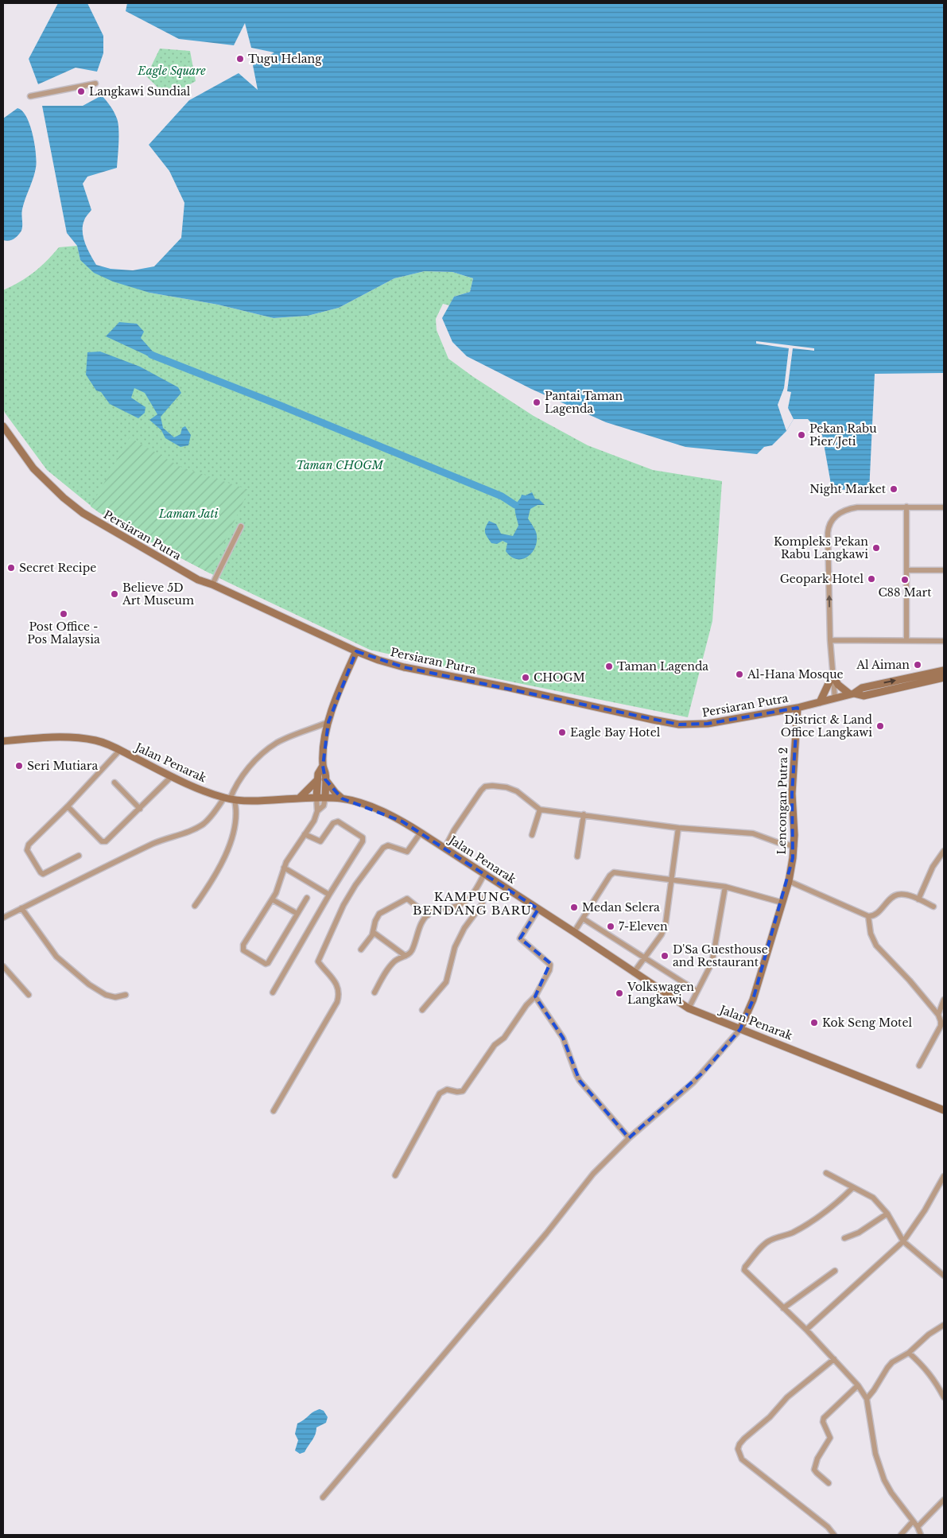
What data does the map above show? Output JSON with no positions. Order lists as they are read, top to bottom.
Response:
{
  "streets": {
    "main road": ["Persiaran Putra", "Jalan Penarak", "Lencongan Putra 2"]
  },
  "crossings": [
    ["Persiaran Putra", "Lencongan Putra 2"],
    ["Jalan Penarak", "Lencongan Putra 2"]
  ],
  "districts": ["KAMPUNG BENDANG BARU"],
  "parks": ["Eagle Square", "Taman CHOGM", "Laman Jati"],
  "places": [
    "Tugu Helang",
    "Langkawi Sundial",
    "Pantai Taman Lagenda",
    "Pekan Rabu Pier/Jeti",
    "Night Market",
    "Kompleks Pekan Rabu Langkawi",
    "Secret Recipe",
    "Geopark Hotel",
    "C88 Mart",
    "Believe 5D Art Museum",
    "Post Office - Pos Malaysia",
    "Al Aiman",
    "Taman Lagenda",
    "Al-Hana Mosque",
    "CHOGM",
    "District & Land Office Langkawi",
    "Eagle Bay Hotel",
    "Seri Mutiara",
    "Medan Selera",
    "7-Eleven",
    "D'Sa Guesthouse and Restaurant",
    "Volkswagen Langkawi",
    "Kok Seng Motel"
  ]
}
